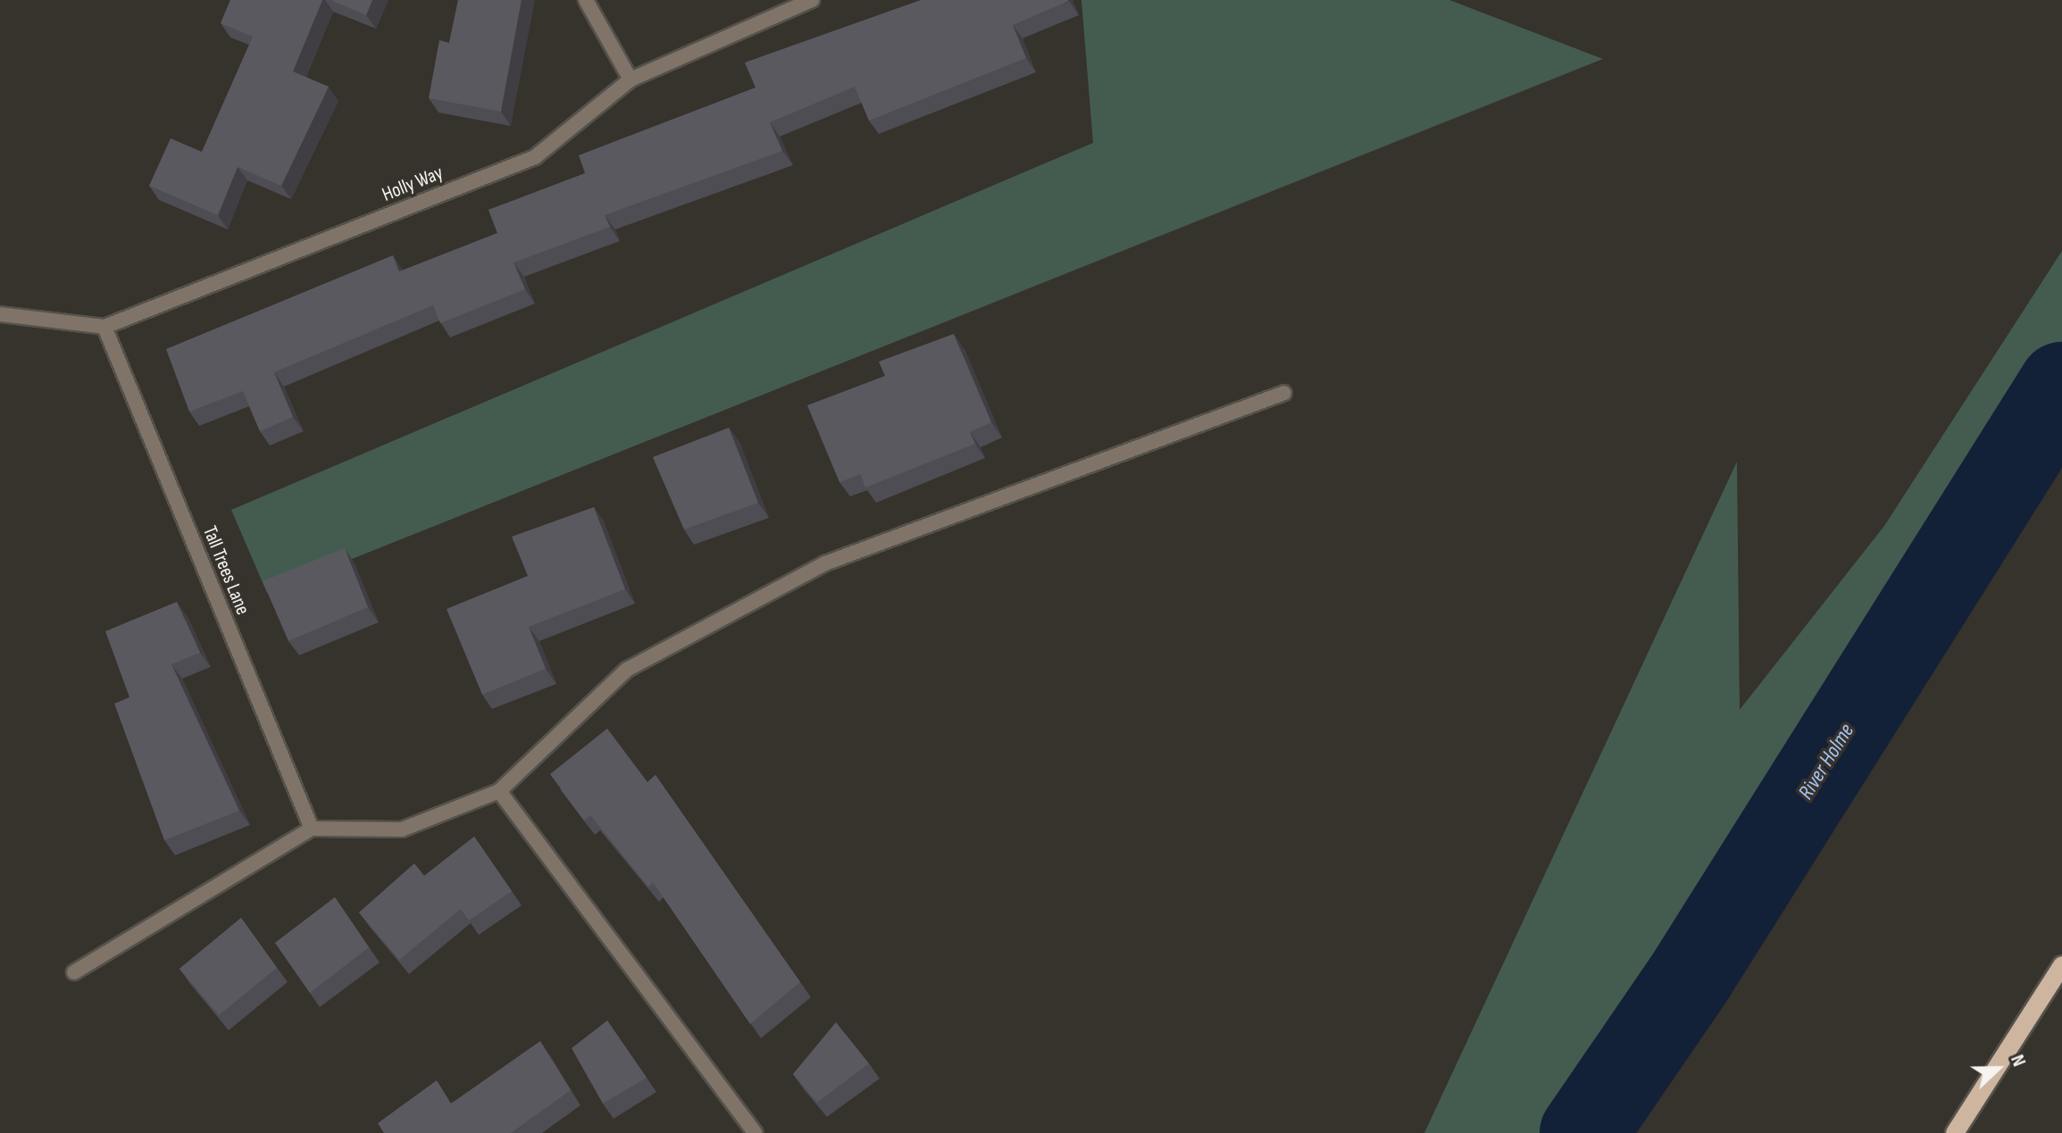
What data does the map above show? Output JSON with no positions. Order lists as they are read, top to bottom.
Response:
{
  "streets": {
    "street": ["Holly Way", "Tall Trees Lane"]
  },
  "crossings": [
    ["Holly Way", "Tall Trees Lane"]
  ],
  "water": ["River Holme"],
  "north": "right"
}
